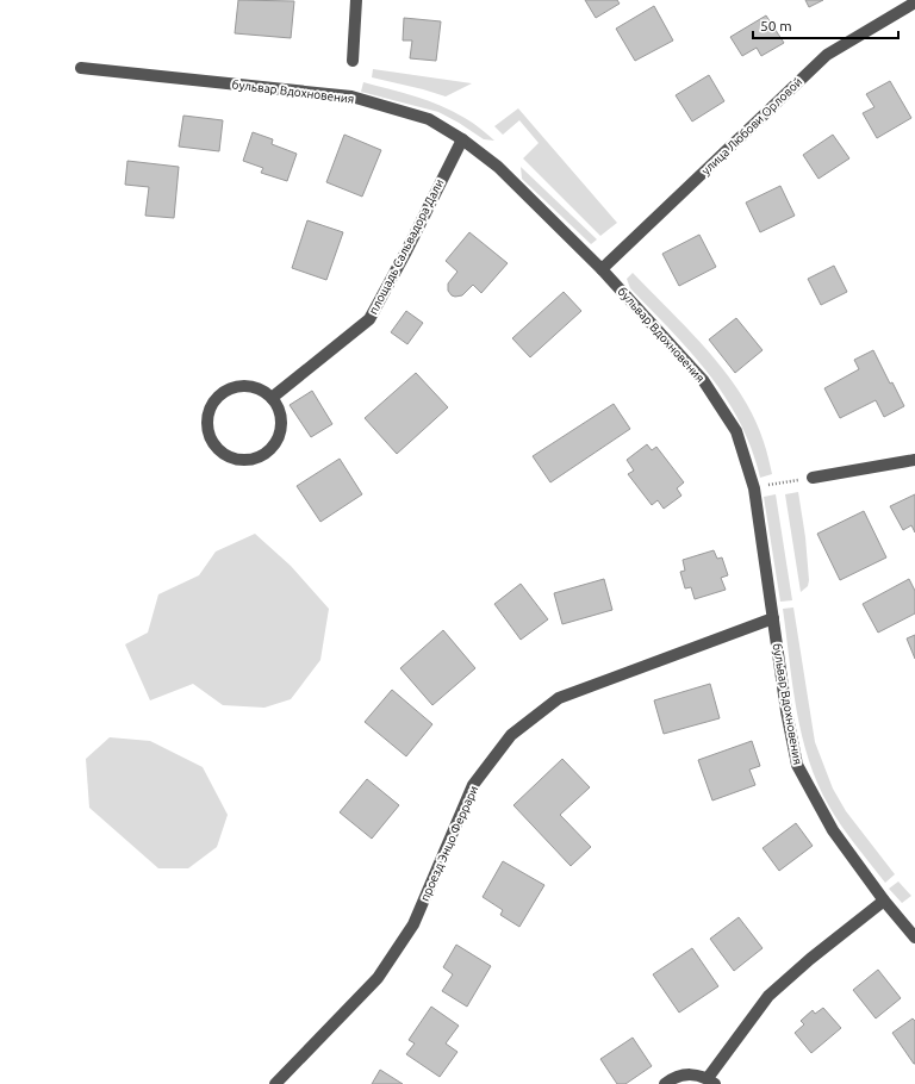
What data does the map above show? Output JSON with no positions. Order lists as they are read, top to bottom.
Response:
{
  "streets": {
    "street": [
      "бульвар Вдохновения",
      "улица Любови Орловой",
      "площадь Сальвадора Дали",
      "проезд Энцо Феррари"
    ]
  },
  "crossings": [
    ["бульвар Вдохновения", "улица Любови Орловой"],
    ["бульвар Вдохновения", "площадь Сальвадора Дали"],
    ["бульвар Вдохновения", "проезд Энцо Феррари"]
  ],
  "scale_bar": "50 m"
}
